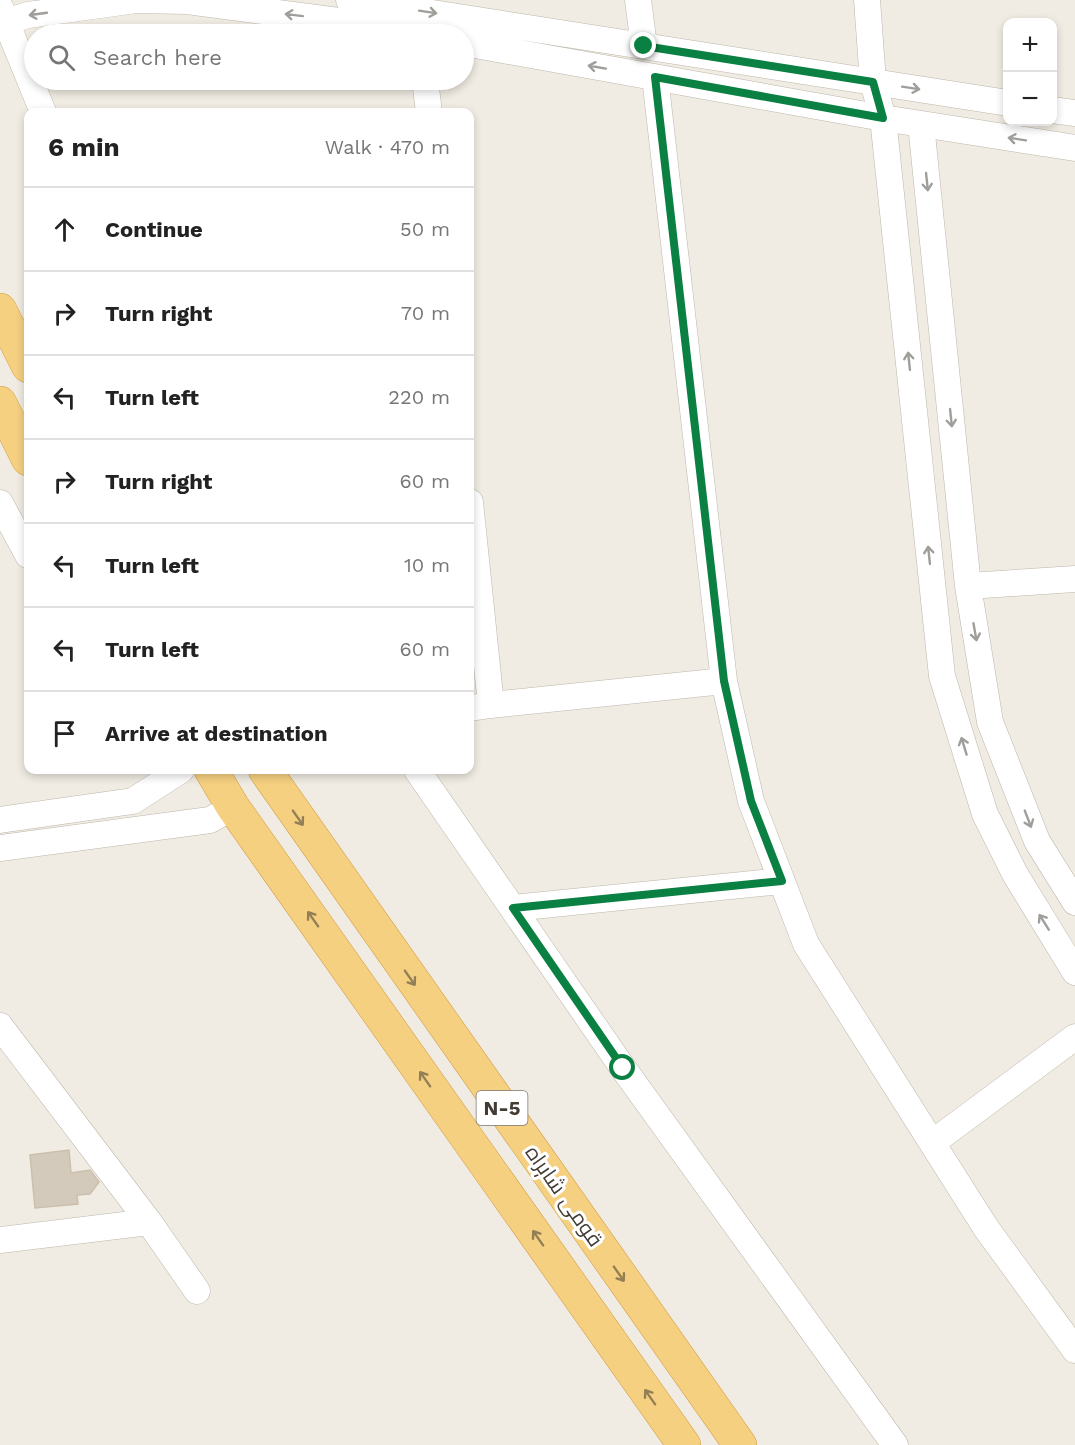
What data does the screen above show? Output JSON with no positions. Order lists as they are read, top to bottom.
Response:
{
  "streets": {
    "highway": ["N-5", "قومی شاہراہ"]
  },
  "page": {
    "map_buttons": ["+", "−"],
    "search": "Search here",
    "heading": ["6 min", "Walk · 470 m"],
    "list": [
      ["Continue", "50 m"],
      ["Turn right", "70 m"],
      ["Turn left", "220 m"],
      ["Turn right", "60 m"],
      ["Turn left", "10 m"],
      ["Turn left", "60 m"],
      "Arrive at destination"
    ]
  }
}
